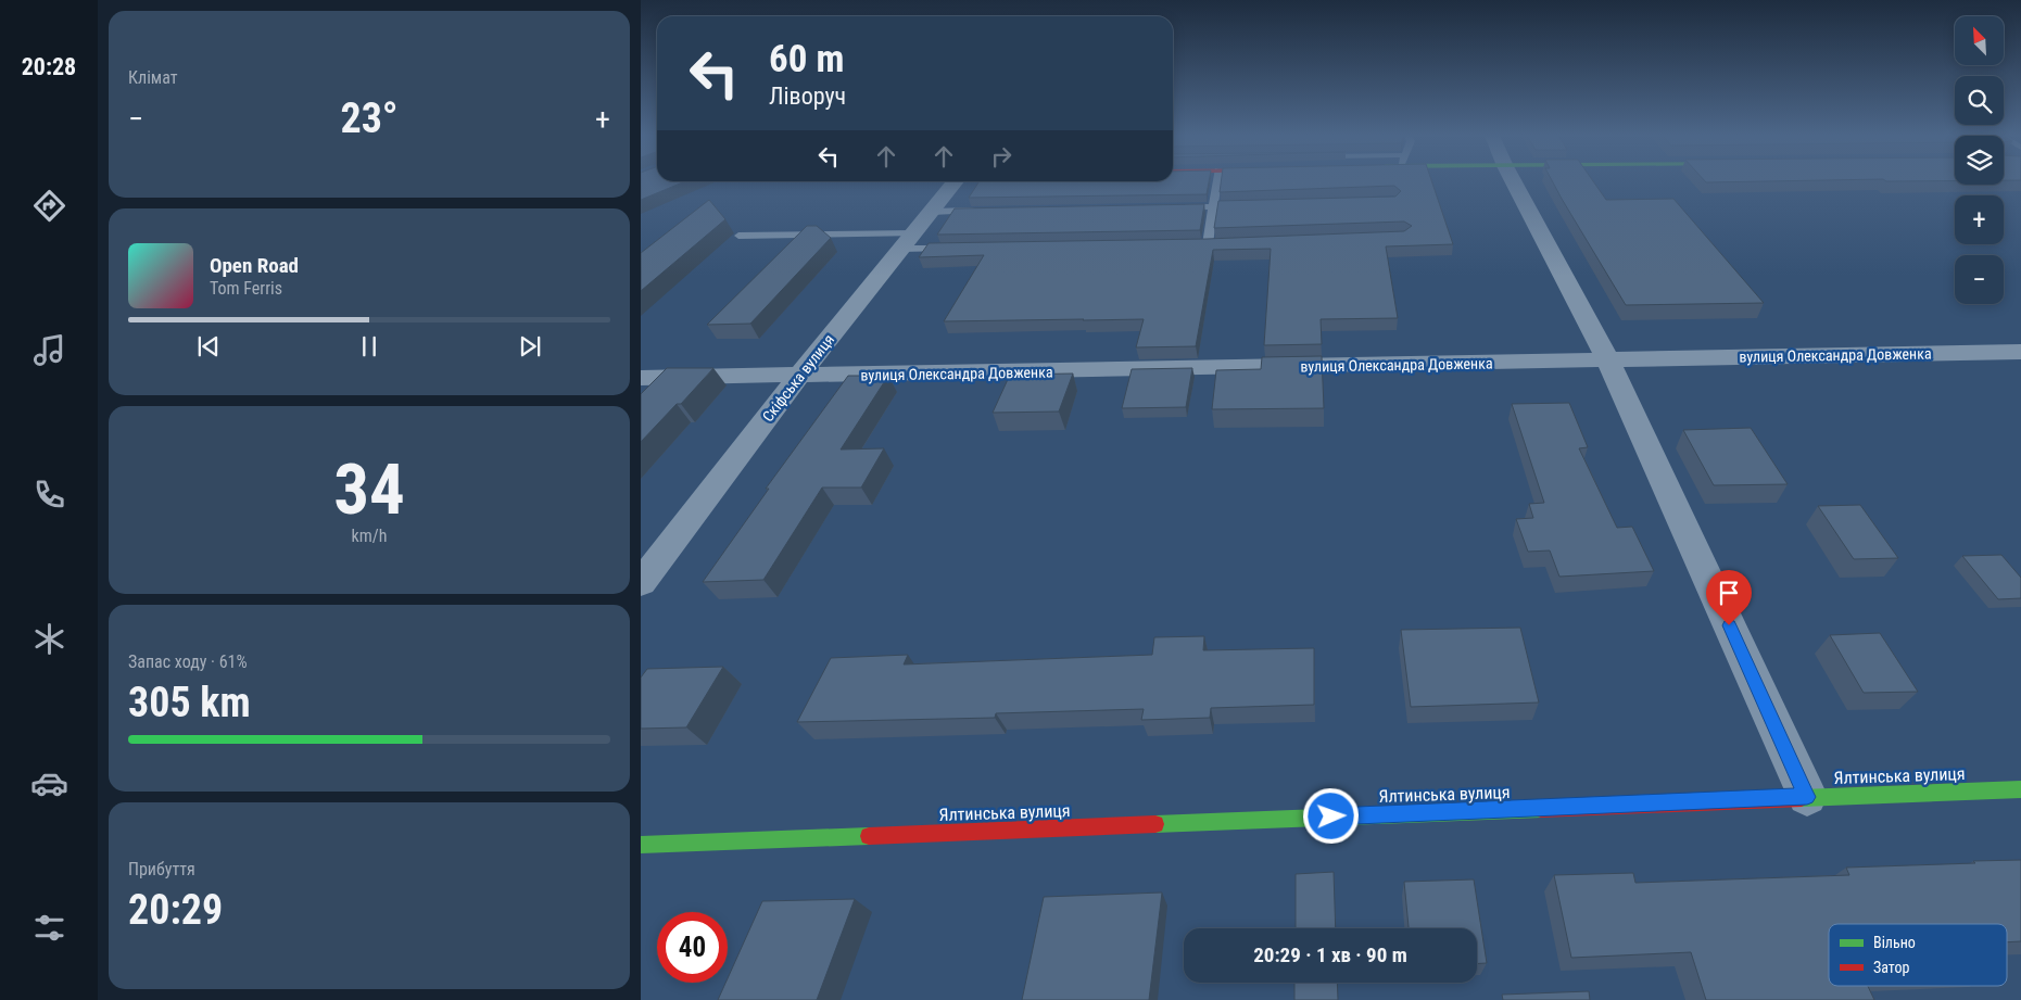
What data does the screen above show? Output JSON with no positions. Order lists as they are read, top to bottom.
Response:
{
  "streets": {
    "street": ["вулиця Олександра Довженка", "Скіфська вулиця", "Ялтинська вулиця"]
  },
  "crossings": [
    ["вулиця Олександра Довженка", "Скіфська вулиця"]
  ],
  "legend": ["Вільно", "Затор"],
  "north": "top left",
  "page": {
    "tabs": "20:28",
    "tile": [
      "Клімат",
      ["34", "km/h"],
      ["Запас ходу · 61%", "305 km"],
      ["Прибуття", "20:29"]
    ],
    "map_buttons": ["+", "−"],
    "turn": ["60 m", "Ліворуч"],
    "heat": ["−", "23°", "+"],
    "song": ["Open Road", "Tom Ferris"],
    "limit": "40",
    "trip": "20:29 · 1 хв · 90 m"
  }
}
